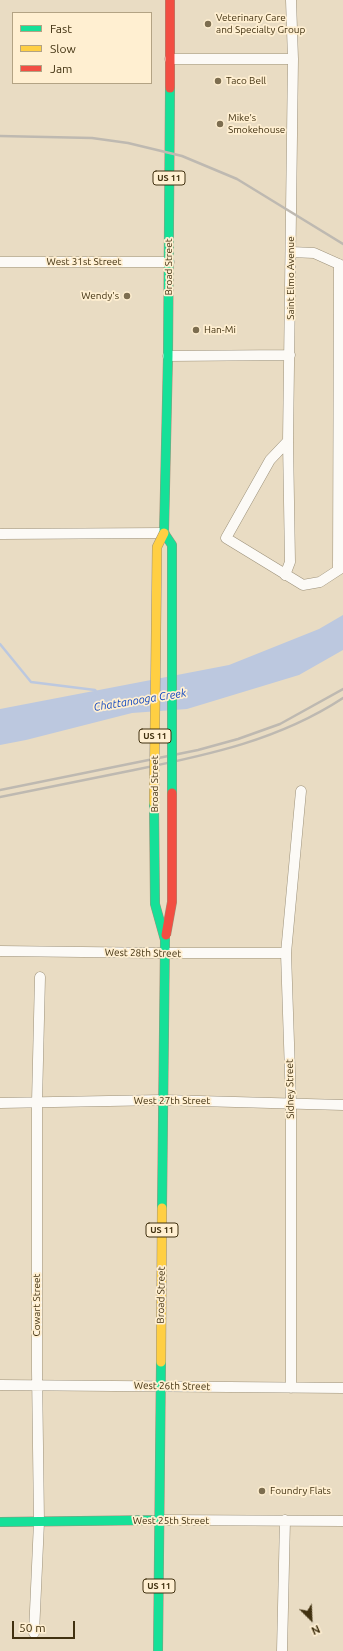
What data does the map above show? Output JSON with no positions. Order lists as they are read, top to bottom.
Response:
{
  "streets": {
    "main road": ["US 11", "Broad Street", "West 25th Street"],
    "street": [
      "West 31st Street",
      "Saint Elmo Avenue",
      "West 28th Street",
      "Sidney Street",
      "West 27th Street",
      "Cowart Street",
      "West 26th Street"
    ]
  },
  "crossings": [
    ["West 31st Street", "Broad Street"],
    ["Broad Street", "West 28th Street"],
    ["Broad Street", "West 27th Street"],
    ["Broad Street", "West 26th Street"],
    ["Broad Street", "West 25th Street"],
    ["West 28th Street", "Sidney Street"],
    ["Sidney Street", "West 27th Street"],
    ["Sidney Street", "West 26th Street"],
    ["West 27th Street", "Cowart Street"],
    ["Cowart Street", "West 26th Street"],
    ["Cowart Street", "West 25th Street"]
  ],
  "water": ["Chattanooga Creek"],
  "places": [
    "Veterinary Care and Specialty Group",
    "Taco Bell",
    "Mike's Smokehouse",
    "Wendy's",
    "Han-Mi",
    "Foundry Flats"
  ],
  "legend": ["Fast", "Slow", "Jam"],
  "scale_bar": "50 m",
  "north": "bottom right"
}
